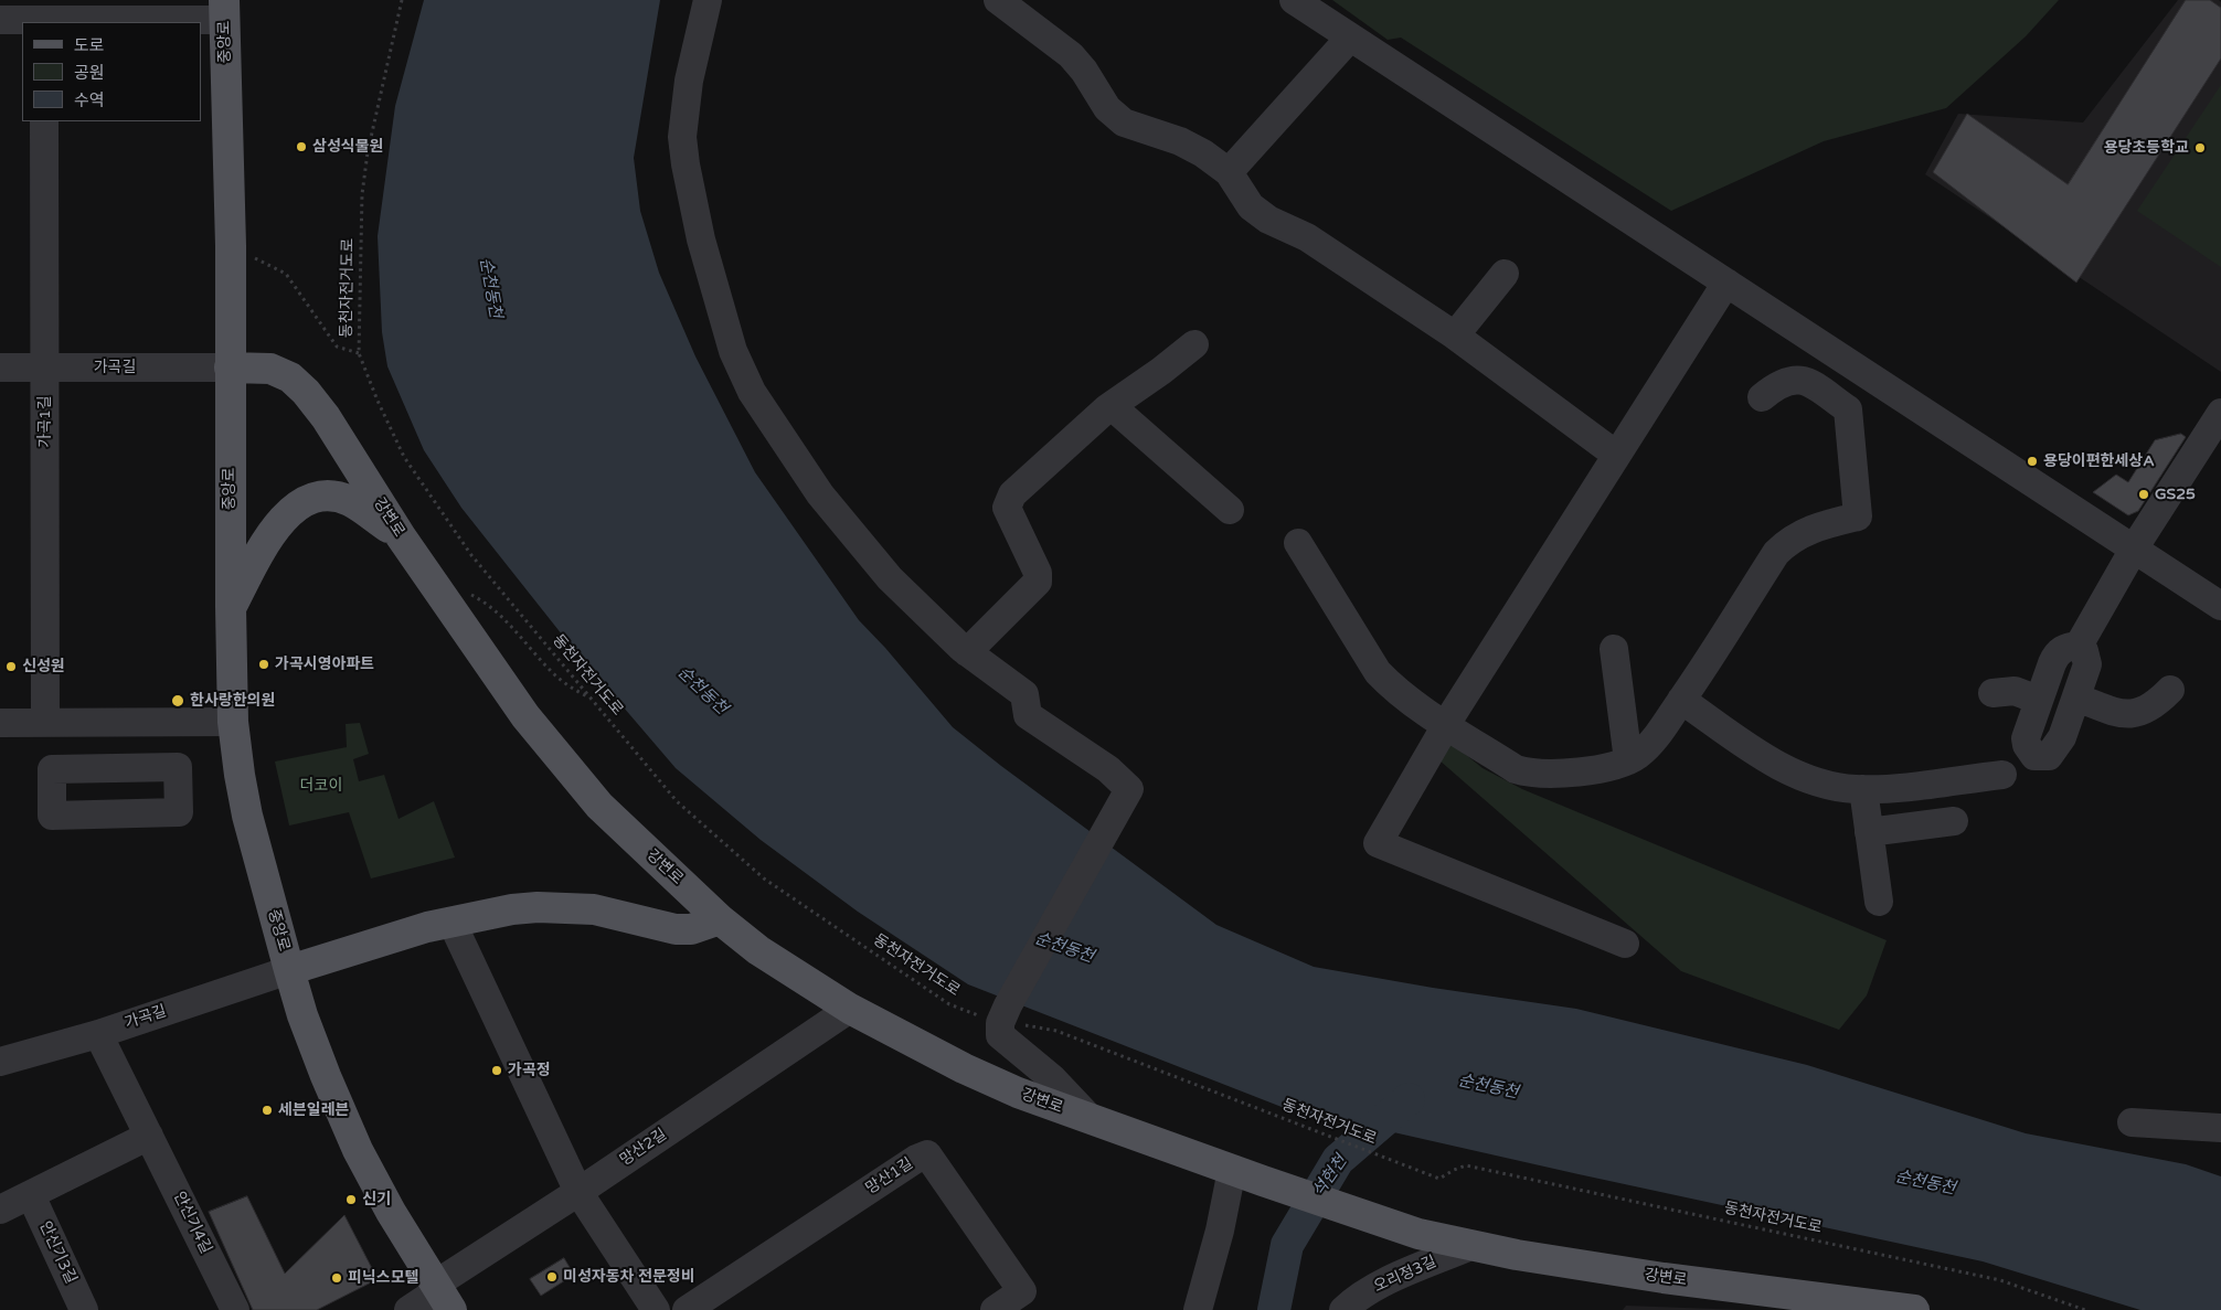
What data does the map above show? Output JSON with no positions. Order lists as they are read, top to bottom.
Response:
{
  "streets": {
    "main road": ["중앙로", "강변로"],
    "street": [
      "가곡길",
      "가곡1길",
      "망산2길",
      "망산1길",
      "안신기4길",
      "안신기3길",
      "오리정3길"
    ],
    "path": ["동천자전거도로"]
  },
  "crossings": [
    ["중앙로", "가곡길"],
    ["중앙로", "강변로"],
    ["중앙로", "망산2길"],
    ["가곡길", "가곡1길"],
    ["가곡길", "강변로"],
    ["가곡길", "안신기4길"],
    ["강변로", "망산2길"],
    ["강변로", "오리정3길"]
  ],
  "water": ["순천동천", "석현천"],
  "parks": ["더코이"],
  "places": [
    "삼성식물원",
    "용당초등학교",
    "용당이편한세상A",
    "GS25",
    "가곡시영아파트",
    "신성원",
    "한사랑한의원",
    "가곡정",
    "세븐일레븐",
    "신기",
    "미성자동차 전문정비",
    "피닉스모텔"
  ],
  "legend": ["도로", "공원", "수역"]
}
